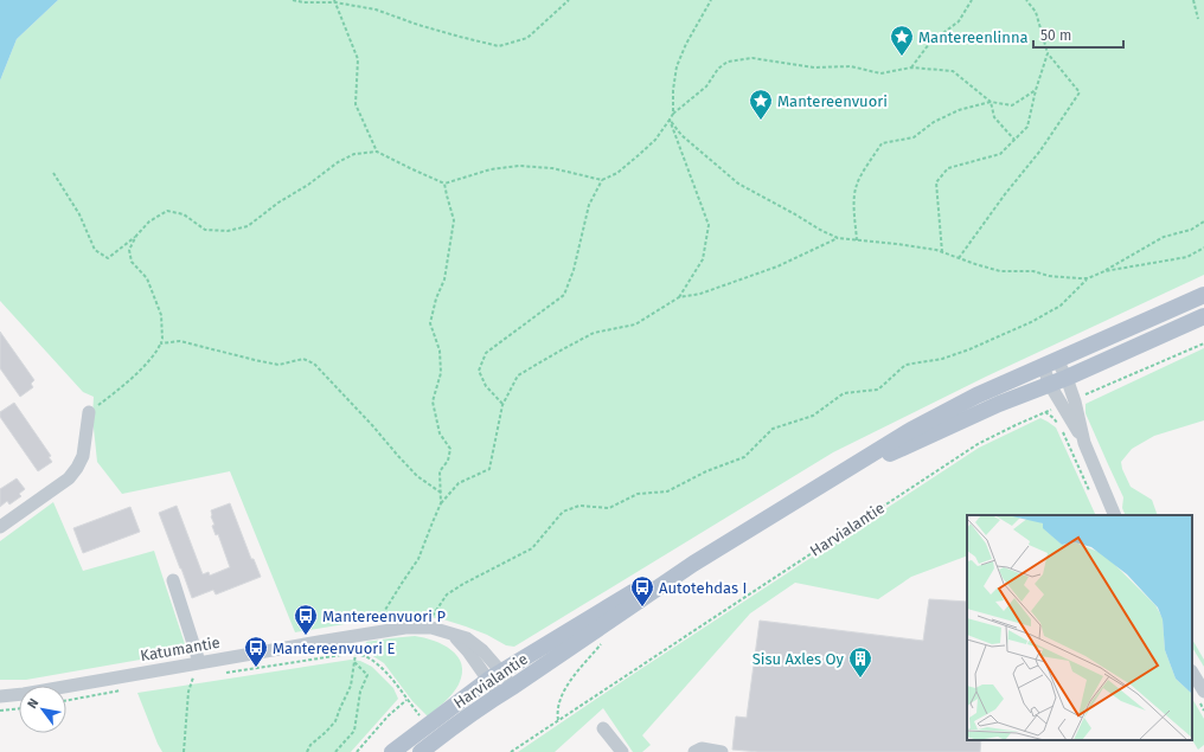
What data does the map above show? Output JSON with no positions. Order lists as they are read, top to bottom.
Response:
{
  "streets": {
    "main road": ["Harvialantie"],
    "street": ["Katumantie"]
  },
  "crossings": [
    ["Harvialantie", "Katumantie"]
  ],
  "places": {
    "place": ["Mantereenlinna", "Mantereenvuori"],
    "bus stop": ["Autotehdas I", "Mantereenvuori P", "Mantereenvuori E"],
    "building": ["Sisu Axles Oy"]
  },
  "scale_bar": "50 m",
  "north": "top left"
}
